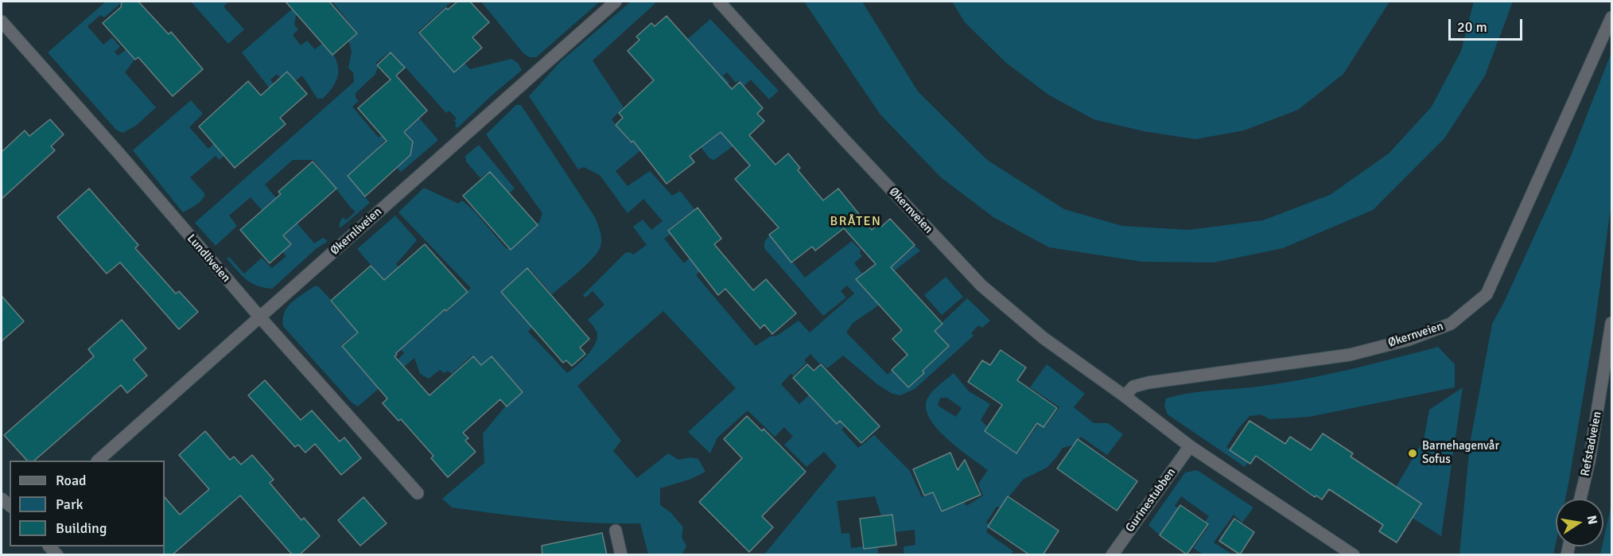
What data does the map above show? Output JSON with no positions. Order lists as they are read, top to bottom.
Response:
{
  "streets": {
    "street": [
      "Økernveien",
      "Økernliveien",
      "Lundliveien",
      "Refstadveien",
      "Gurinestubben"
    ]
  },
  "crossings": [
    ["Økernveien", "Gurinestubben"],
    ["Økernliveien", "Lundliveien"]
  ],
  "districts": ["BRÅTEN"],
  "places": ["Barnehagenvår Sofus"],
  "legend": ["Road", "Park", "Building"],
  "scale_bar": "20 m",
  "north": "right"
}
